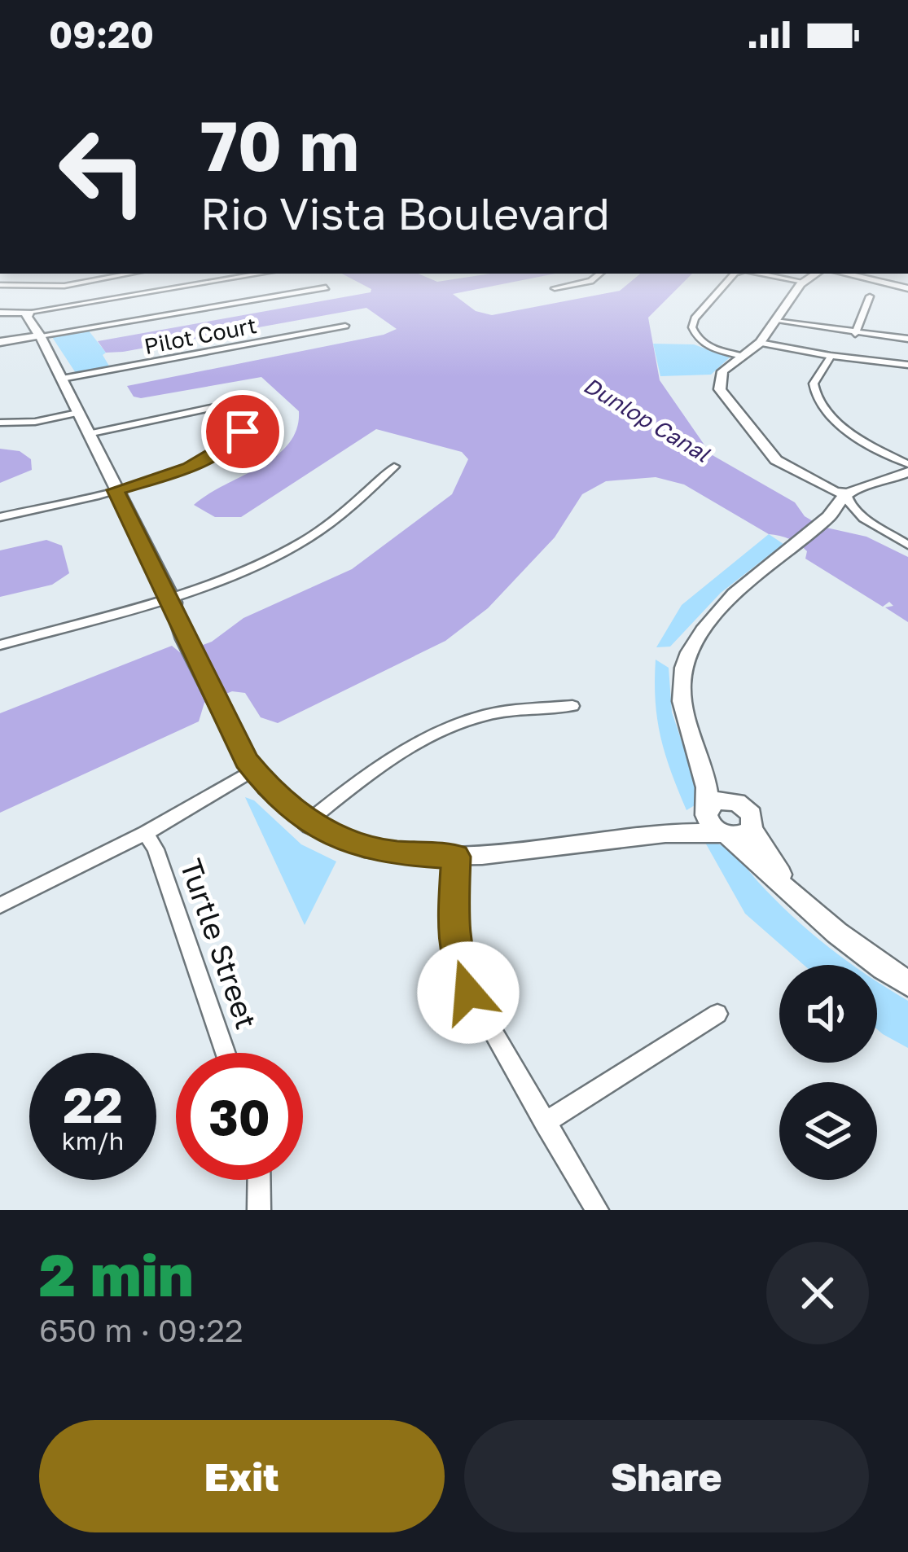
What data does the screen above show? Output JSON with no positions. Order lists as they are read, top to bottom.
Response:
{
  "streets": {
    "street": ["Pilot Court", "Turtle Street"]
  },
  "water": ["Dunlop Canal"],
  "page": {
    "status": "09:20",
    "turn": ["70 m", "Rio Vista Boulevard"],
    "speed": "22 km/h",
    "limit": "30",
    "heading": ["2 min", "650 m · 09:22"],
    "buttons": ["Exit", "Share"]
  }
}
